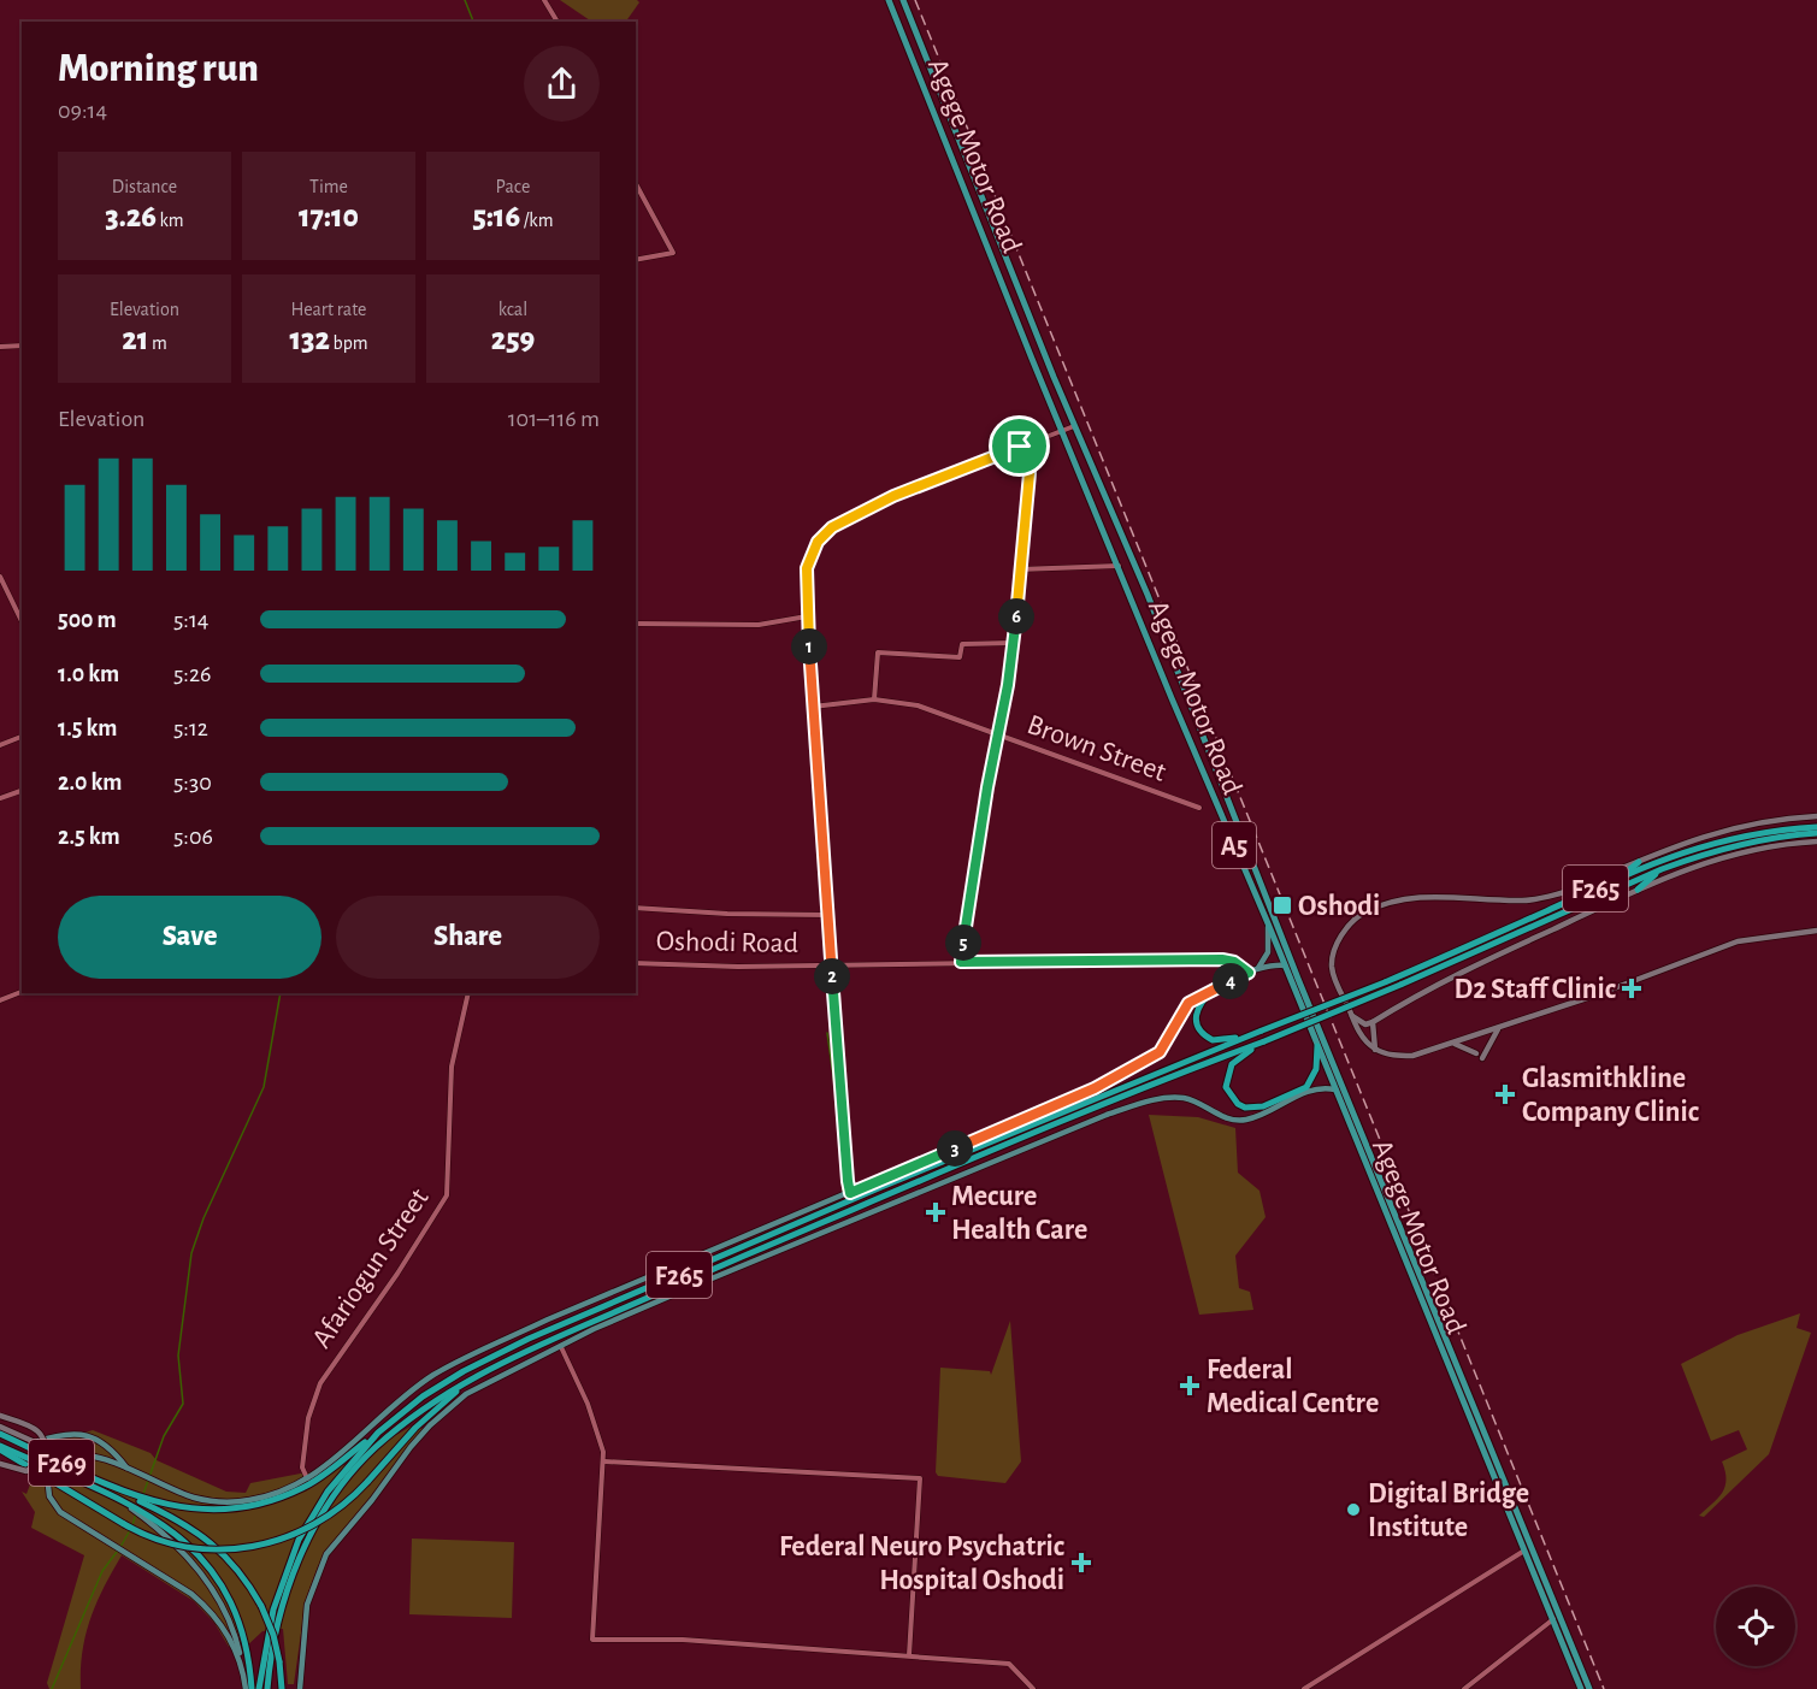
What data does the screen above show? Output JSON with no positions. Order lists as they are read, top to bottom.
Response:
{
  "streets": {
    "highway": [
      "Agege Motor Road",
      "A5",
      "F265",
      "F269"
    ],
    "street": ["Brown Street", "Oshodi Road", "Afariogun Street"]
  },
  "places": {
    "transit": ["Oshodi"],
    "health": [
      "D2 Staff Clinic",
      "Glasmithkline Company Clinic",
      "Mecure Health Care",
      "Federal Medical Centre",
      "Federal Neuro Psychatric Hospital Oshodi"
    ],
    "other": ["Digital Bridge Institute"]
  },
  "page": {
    "heading": ["Morning run", "09:14"],
    "stats": [
      ["Distance", "3.26 km"],
      ["Time", "17:10"],
      ["Pace", "5:16 /km"],
      ["Elevation", "21 m"],
      ["Heart rate", "132 bpm"],
      ["kcal", "259"]
    ],
    "chart": ["Elevation", "101–116 m"],
    "list": [
      {
        "name": "500 m",
        "note": "5:14"
      },
      {
        "name": "1.0 km",
        "note": "5:26"
      },
      {
        "name": "1.5 km",
        "note": "5:12"
      },
      {
        "name": "2.0 km",
        "note": "5:30"
      },
      {
        "name": "2.5 km",
        "note": "5:06"
      }
    ],
    "pins": [
      "6",
      "1",
      "5",
      "2",
      "4",
      "3"
    ],
    "buttons": ["Save", "Share"]
  }
}
